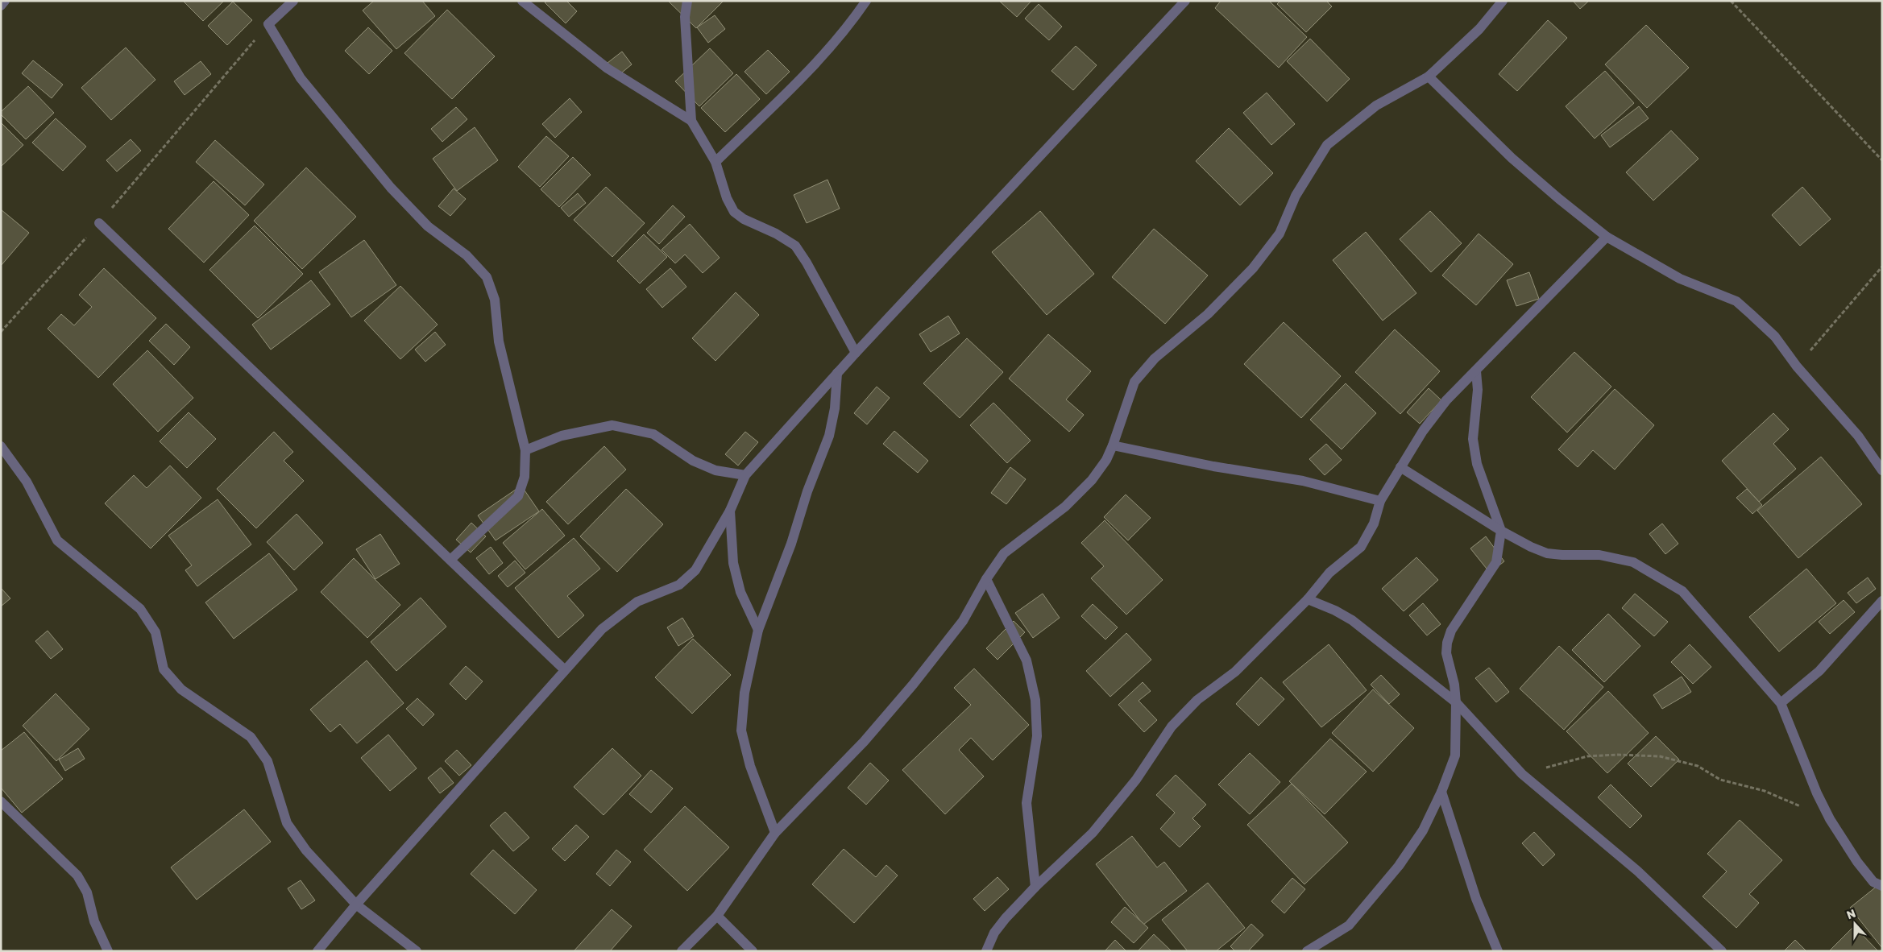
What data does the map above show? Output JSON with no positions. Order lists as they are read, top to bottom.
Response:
{
  "north": "top"
}
